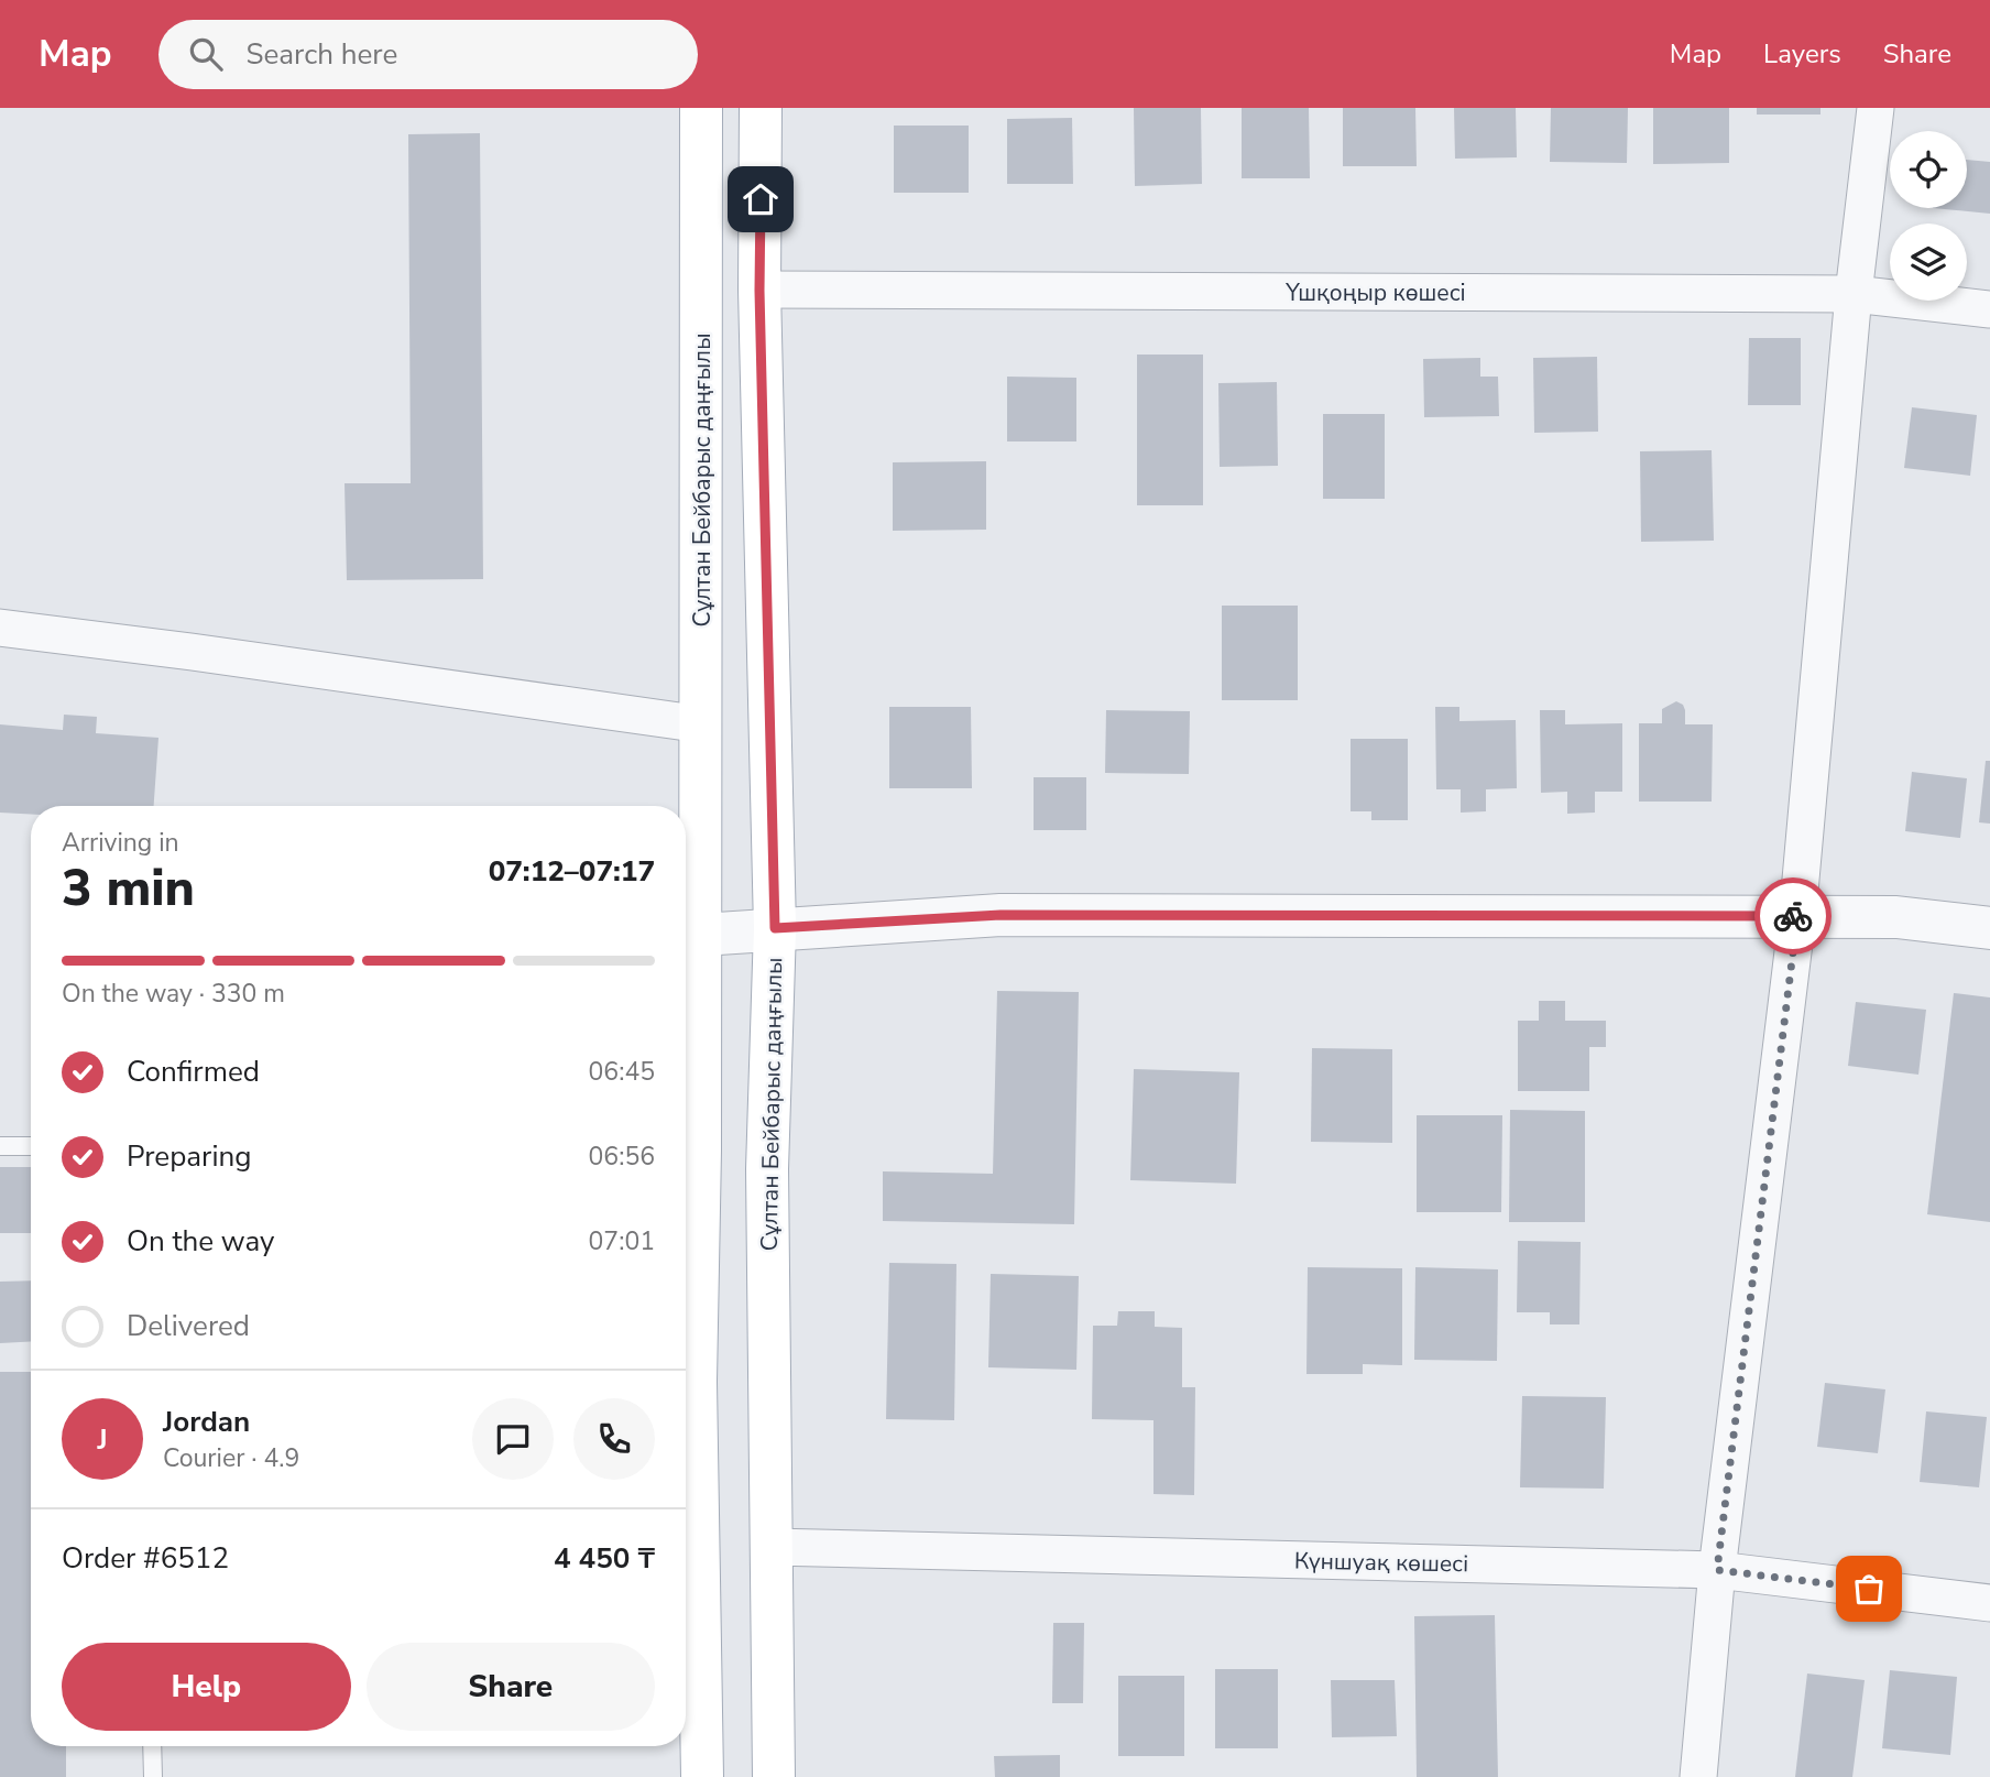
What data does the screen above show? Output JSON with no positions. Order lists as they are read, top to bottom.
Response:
{
  "streets": {
    "main road": ["Сұлтан Бейбарыс даңғылы"],
    "street": ["Үшқоңыр көшесі", "Күншуақ көшесі"]
  },
  "crossings": [
    ["Үшқоңыр көшесі", "Сұлтан Бейбарыс даңғылы"],
    ["Сұлтан Бейбарыс даңғылы", "Күншуақ көшесі"]
  ],
  "page": {
    "header": "Map",
    "search": "Search here",
    "nav": ["Map", "Layers", "Share"],
    "heading": ["3 min", "Arriving in", "07:12–07:17"],
    "panel": [
      "Jordan",
      "Courier · 4.9",
      "Order #6512",
      "4 450 ₸"
    ],
    "bar": "On the way · 330 m",
    "list": [
      ["Confirmed", "06:45"],
      ["Preparing", "06:56"],
      ["On the way", "07:01"],
      "Delivered"
    ],
    "round": "J",
    "buttons": ["Help", "Share"]
  }
}
